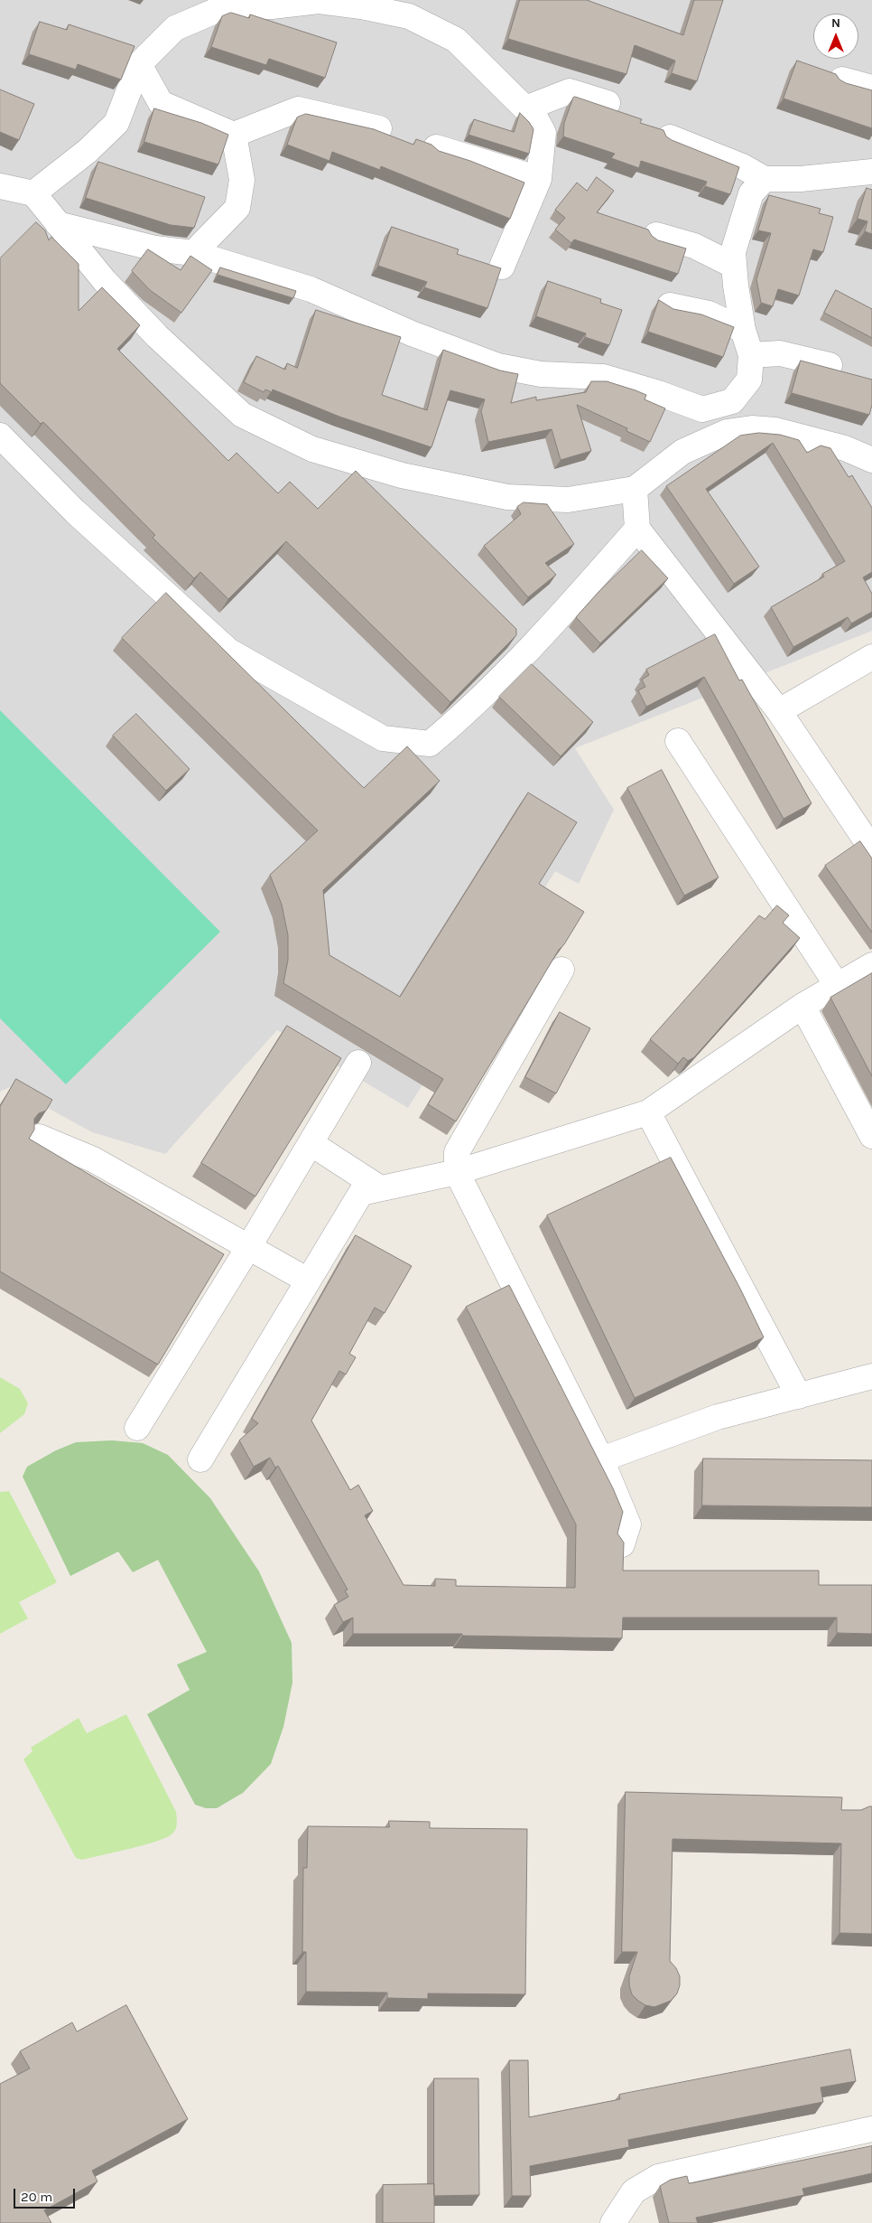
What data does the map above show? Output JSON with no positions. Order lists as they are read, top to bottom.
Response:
{
  "scale_bar": "20 m",
  "north": "top"
}
